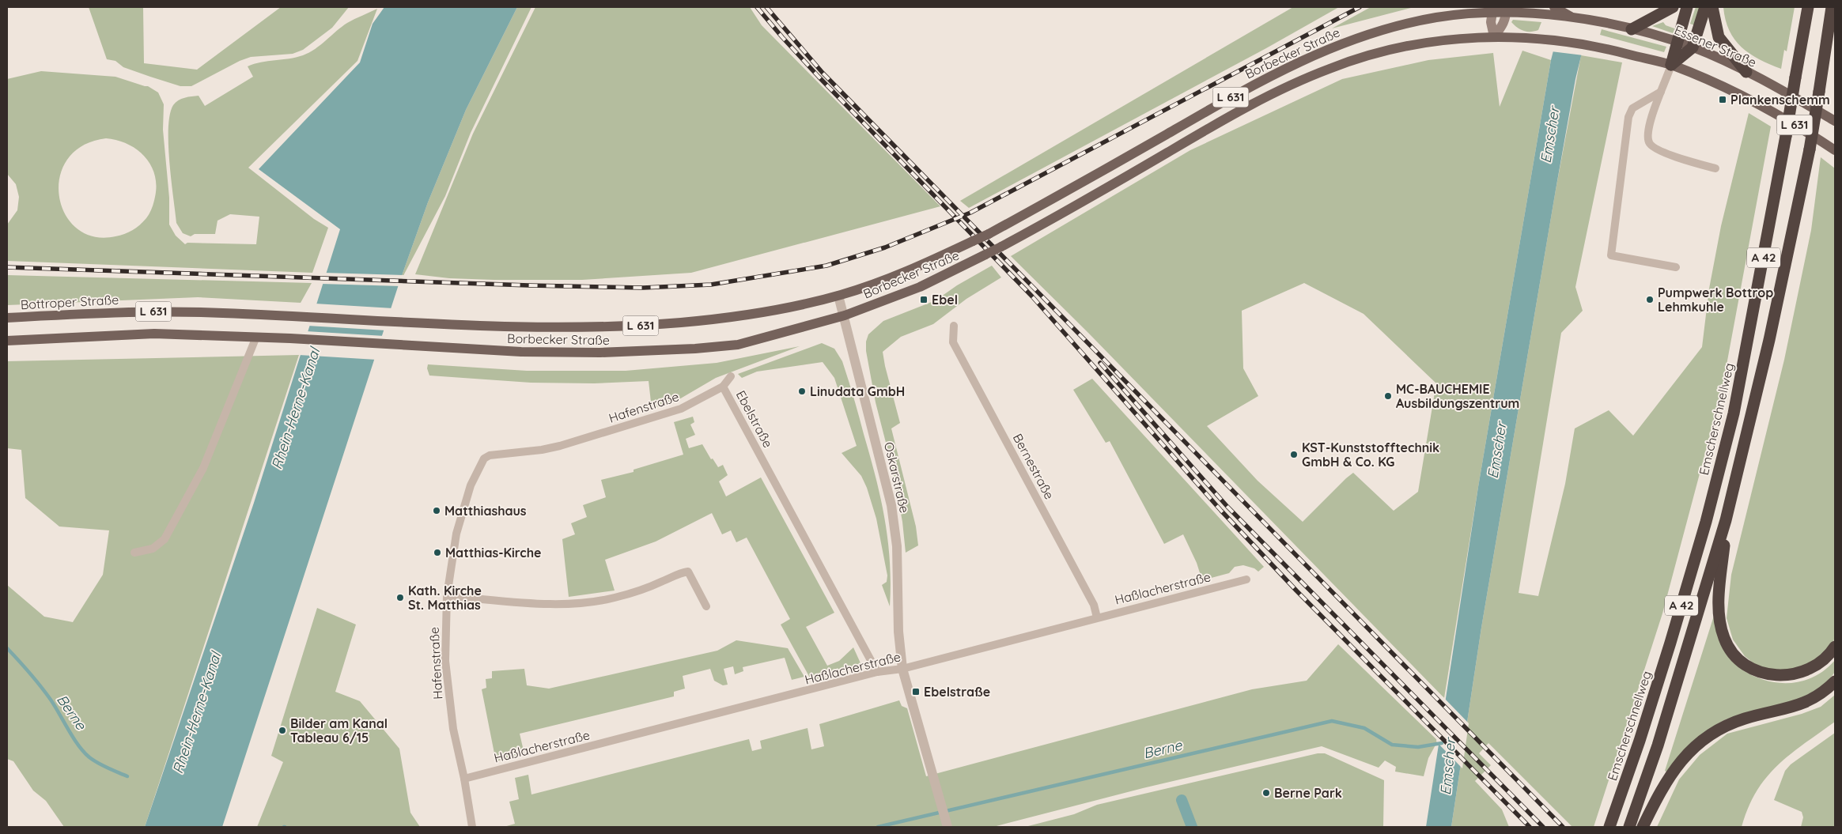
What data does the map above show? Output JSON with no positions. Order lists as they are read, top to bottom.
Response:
{
  "streets": {
    "highway": ["A 42", "Emscherschnellweg"],
    "main road": [
      "Essener Straße",
      "Borbecker Straße",
      "L 631",
      "Bottroper Straße"
    ],
    "street": [
      "Hafenstraße",
      "Ebelstraße",
      "Bernestraße",
      "Oskarstraße",
      "Haßlacherstraße"
    ]
  },
  "crossings": [
    ["Essener Straße", "Borbecker Straße"],
    ["Borbecker Straße", "L 631"],
    ["Borbecker Straße", "Bottroper Straße"],
    ["Borbecker Straße", "Oskarstraße"],
    ["Hafenstraße", "Ebelstraße"],
    ["Hafenstraße", "Haßlacherstraße"],
    ["Ebelstraße", "Haßlacherstraße"],
    ["Bernestraße", "Haßlacherstraße"],
    ["Oskarstraße", "Haßlacherstraße"]
  ],
  "water": ["Emscher", "Rhein-Herne-Kanal", "Berne"],
  "places": {
    "transit": ["Plankenschemm", "Ebel", "Ebelstraße"],
    "other": [
      "Pumpwerk Bottrop Lehmkuhle",
      "Linudata GmbH",
      "MC-BAUCHEMIE Ausbildungszentrum",
      "KST-Kunststofftechnik GmbH & Co. KG",
      "Matthiashaus",
      "Matthias-Kirche",
      "Kath. Kirche St. Matthias",
      "Bilder am Kanal Tableau 6/15",
      "Berne Park"
    ]
  }
}
